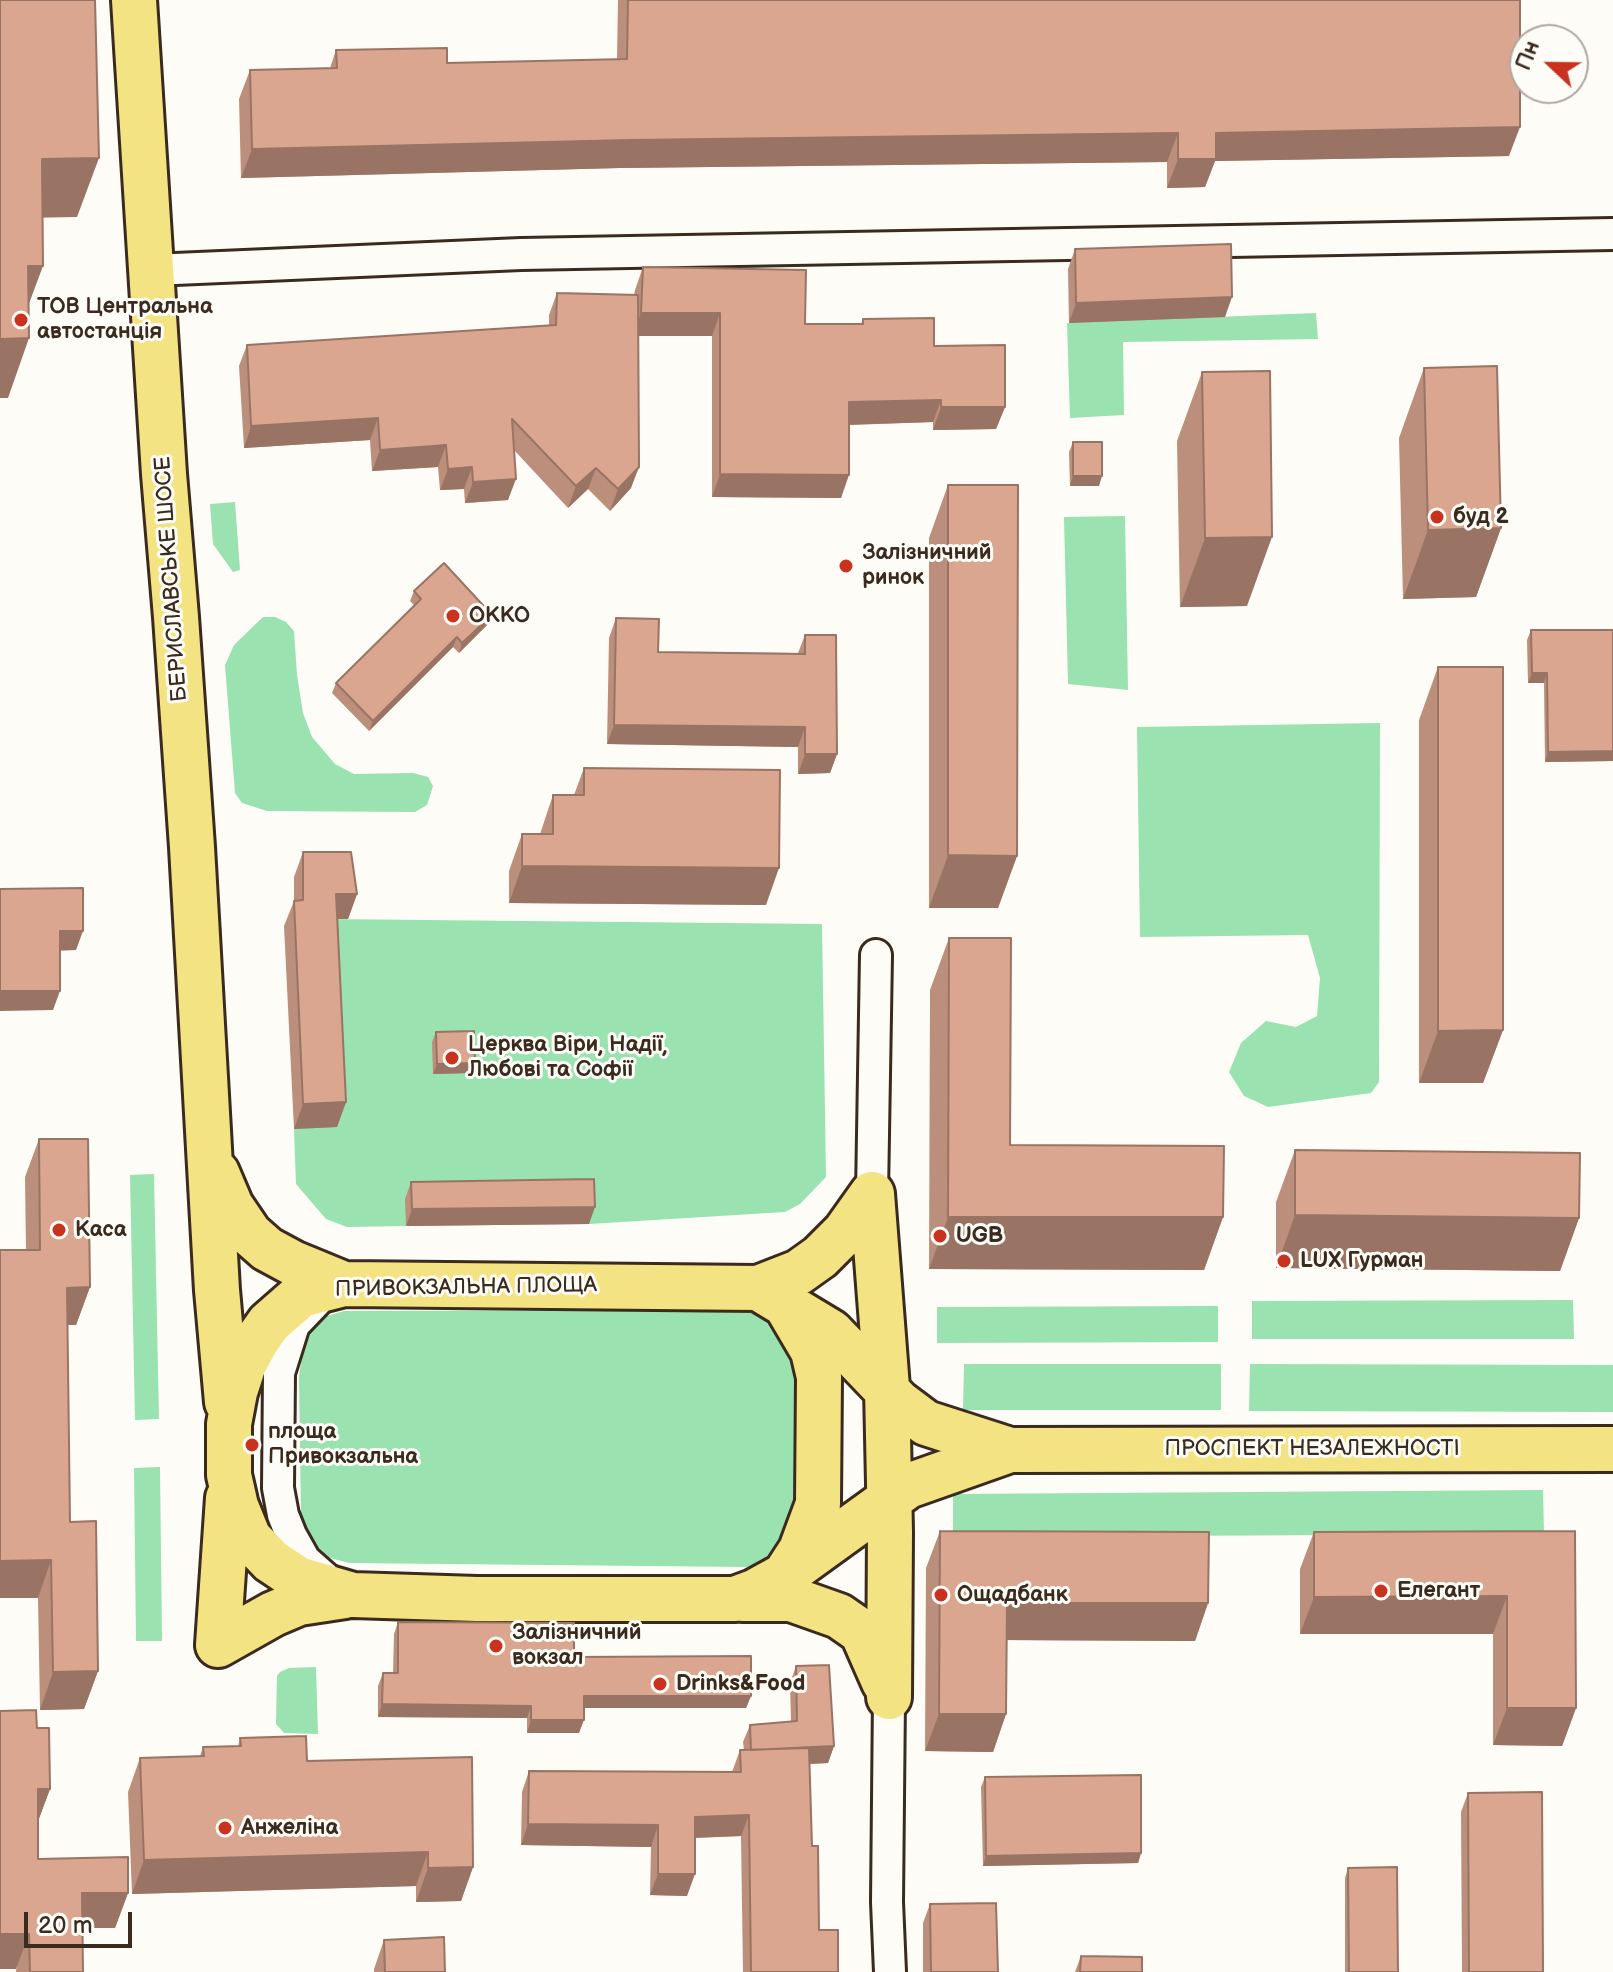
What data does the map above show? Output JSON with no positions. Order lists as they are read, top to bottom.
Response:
{
  "streets": {
    "main road": ["БЕРИСЛАВСЬКЕ ШОСЕ", "ПРИВОКЗАЛЬНА ПЛОЩА", "ПРОСПЕКТ НЕЗАЛЕЖНОСТІ"]
  },
  "crossings": [
    ["БЕРИСЛАВСЬКЕ ШОСЕ", "ПРИВОКЗАЛЬНА ПЛОЩА"],
    ["ПРИВОКЗАЛЬНА ПЛОЩА", "ПРОСПЕКТ НЕЗАЛЕЖНОСТІ"]
  ],
  "places": [
    "ТОВ Центральна автостанція",
    "буд 2",
    "Залізничний ринок",
    "ОККО",
    "Церква Віри, Надії, Любові та Софії",
    "Каса",
    "UGB",
    "LUX Гурман",
    "площа Привокзальна",
    "Елегант",
    "Ощадбанк",
    "Залізничний вокзал",
    "Drinks&Food",
    "Анжеліна"
  ],
  "scale_bar": "20 m",
  "north": "left"
}
